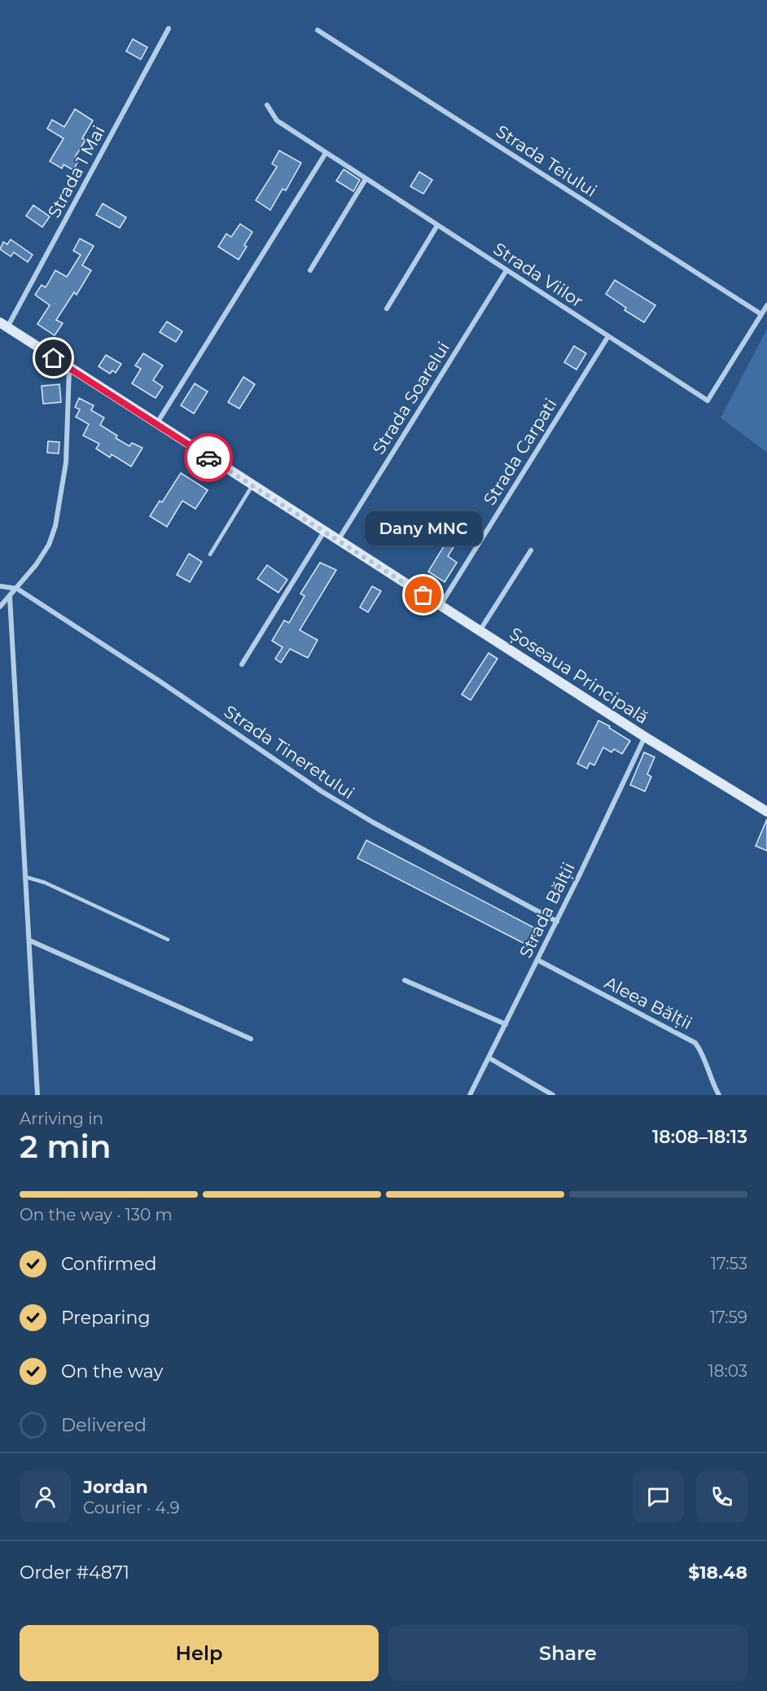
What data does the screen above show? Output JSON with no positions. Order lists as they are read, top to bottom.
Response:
{
  "streets": {
    "main road": ["Șoseaua Principală"],
    "street": [
      "Strada Teiului",
      "Strada 1 Mai",
      "Strada Viilor",
      "Strada Soarelui",
      "Strada Carpati",
      "Strada Tineretului",
      "Strada Bălții",
      "Aleea Bălții"
    ]
  },
  "crossings": [
    ["Strada Teiului", "Strada Viilor"],
    ["Strada 1 Mai", "Șoseaua Principală"],
    ["Strada Viilor", "Strada Soarelui"],
    ["Strada Viilor", "Strada Carpati"],
    ["Strada Soarelui", "Șoseaua Principală"],
    ["Strada Carpati", "Șoseaua Principală"],
    ["Șoseaua Principală", "Strada Bălții"],
    ["Strada Tineretului", "Strada Bălții"],
    ["Strada Bălții", "Aleea Bălții"]
  ],
  "places": ["Dany MNC"],
  "page": {
    "bubble": "Dany MNC",
    "heading": ["2 min", "Arriving in", "18:08–18:13"],
    "panel": [
      "Jordan",
      "Courier · 4.9",
      "Order #4871",
      "$18.48"
    ],
    "bar": "On the way · 130 m",
    "list": [
      ["Confirmed", "17:53"],
      ["Preparing", "17:59"],
      ["On the way", "18:03"],
      "Delivered"
    ],
    "buttons": ["Help", "Share"]
  }
}
